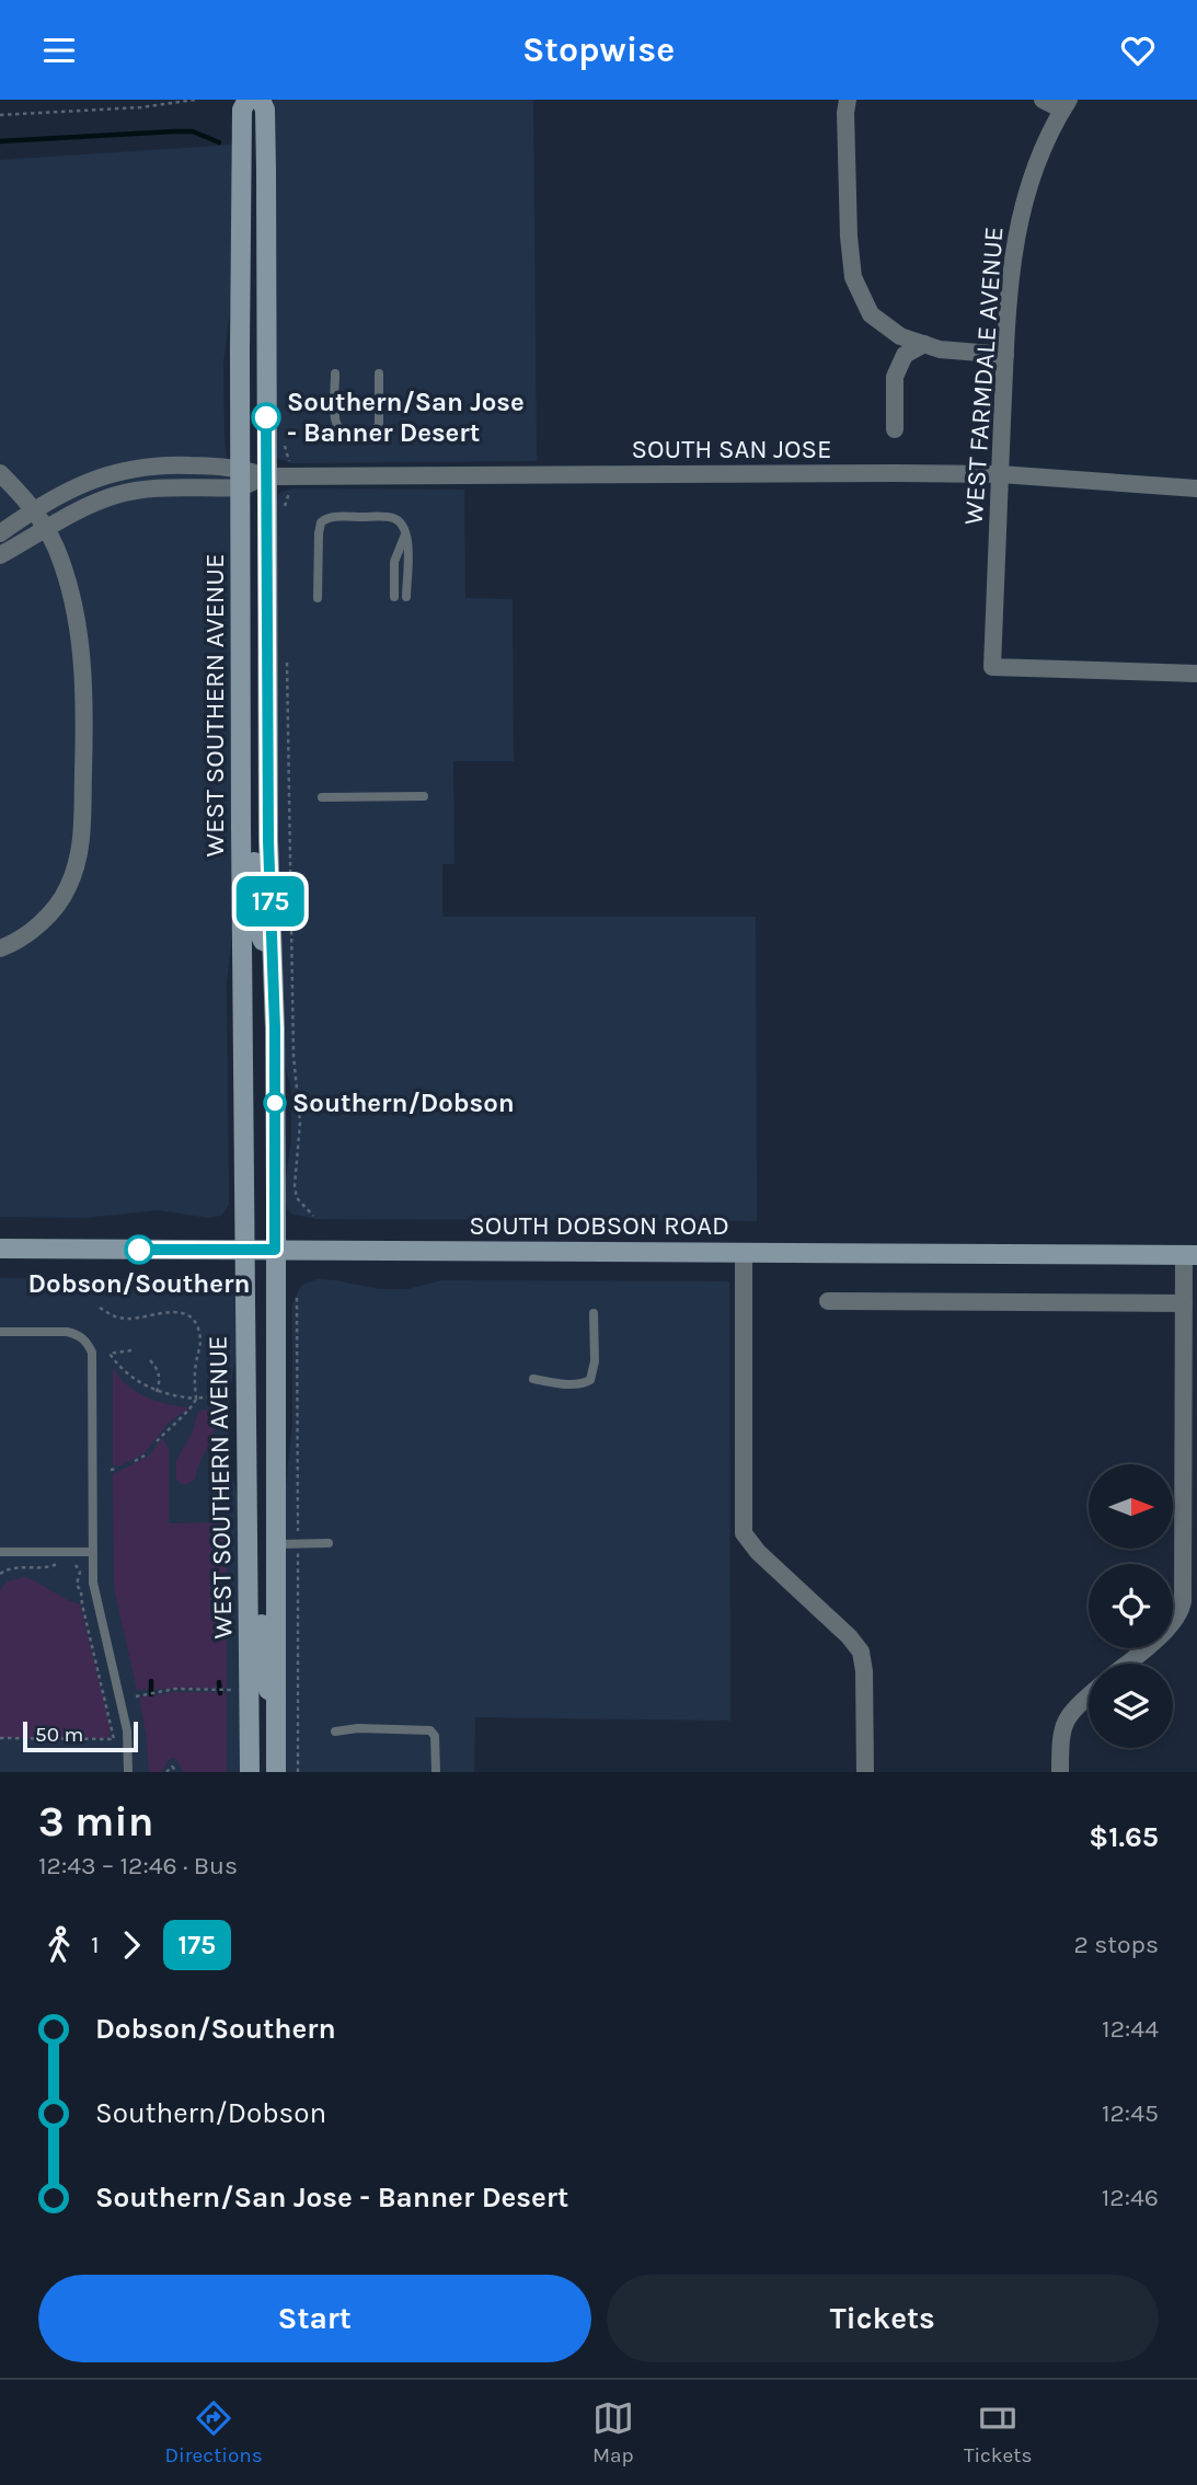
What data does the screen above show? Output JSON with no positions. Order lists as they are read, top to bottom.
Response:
{
  "streets": {
    "main road": ["WEST SOUTHERN AVENUE", "SOUTH DOBSON ROAD"],
    "street": ["WEST FARMDALE AVENUE", "SOUTH SAN JOSE"]
  },
  "crossings": [
    ["WEST FARMDALE AVENUE", "SOUTH SAN JOSE"],
    ["SOUTH SAN JOSE", "WEST SOUTHERN AVENUE"],
    ["WEST SOUTHERN AVENUE", "SOUTH DOBSON ROAD"]
  ],
  "places": ["Southern/San Jose - Banner Desert", "Southern/Dobson", "Dobson/Southern"],
  "lines": ["bus line 175"],
  "scale_bar": "50 m",
  "north": "right",
  "page": {
    "header": "Stopwise",
    "on_map": "175",
    "scale": "50 m",
    "heading": ["3 min", "12:43 – 12:46 · Bus", "$1.65"],
    "legs": ["1", "175", "2 stops"],
    "list": [
      {
        "name": "Dobson/Southern",
        "value": "12:44"
      },
      {
        "name": "Southern/Dobson",
        "value": "12:45"
      },
      {
        "name": "Southern/San Jose - Banner Desert",
        "value": "12:46"
      }
    ],
    "buttons": ["Start", "Tickets"],
    "tabs": ["Directions", "Map", "Tickets"]
  }
}
